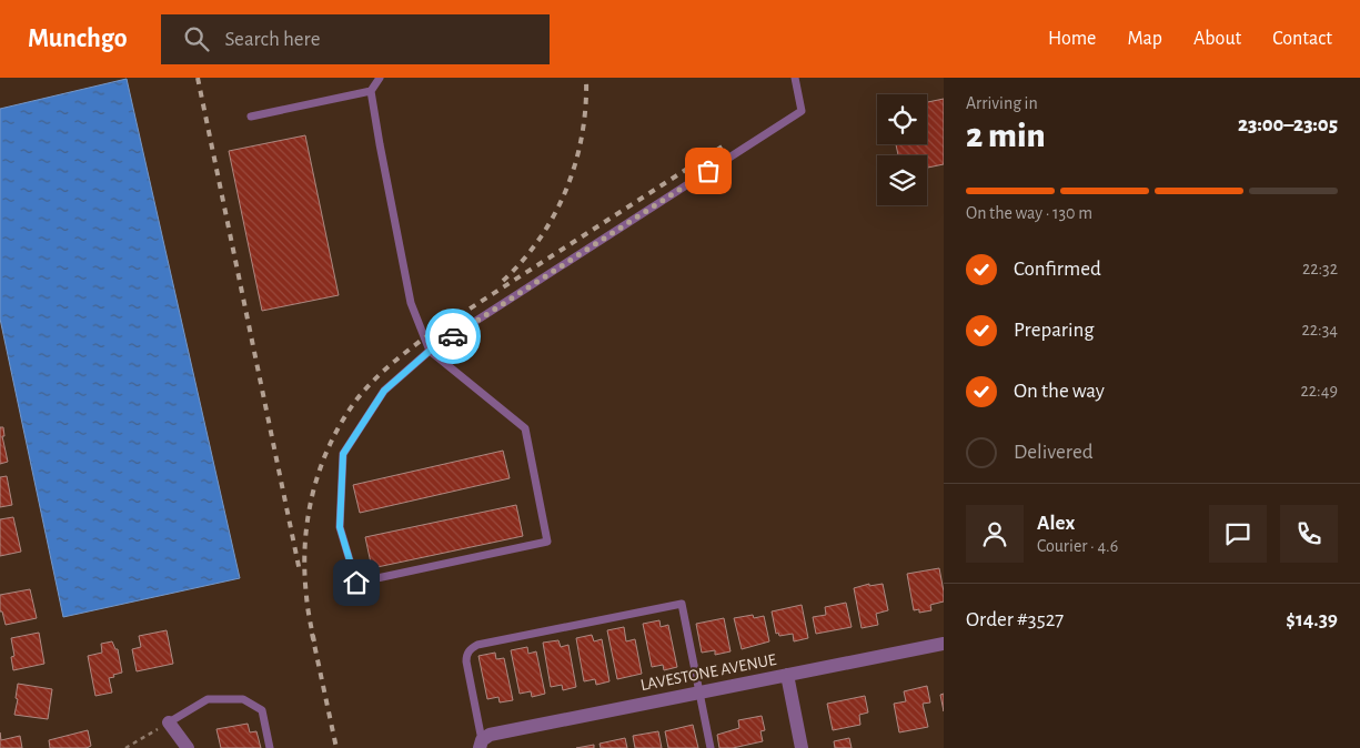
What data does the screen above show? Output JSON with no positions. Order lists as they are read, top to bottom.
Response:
{
  "streets": {
    "street": ["LAVESTONE AVENUE"]
  },
  "page": {
    "header": "Munchgo",
    "search": "Search here",
    "nav": [
      "Home",
      "Map",
      "About",
      "Contact"
    ],
    "heading": ["2 min", "Arriving in", "23:00–23:05"],
    "panel": [
      "Alex",
      "Courier · 4.6",
      "Order #3527",
      "$14.39"
    ],
    "bar": "On the way · 130 m",
    "list": [
      ["Confirmed", "22:32"],
      ["Preparing", "22:34"],
      ["On the way", "22:49"],
      "Delivered"
    ]
  }
}
